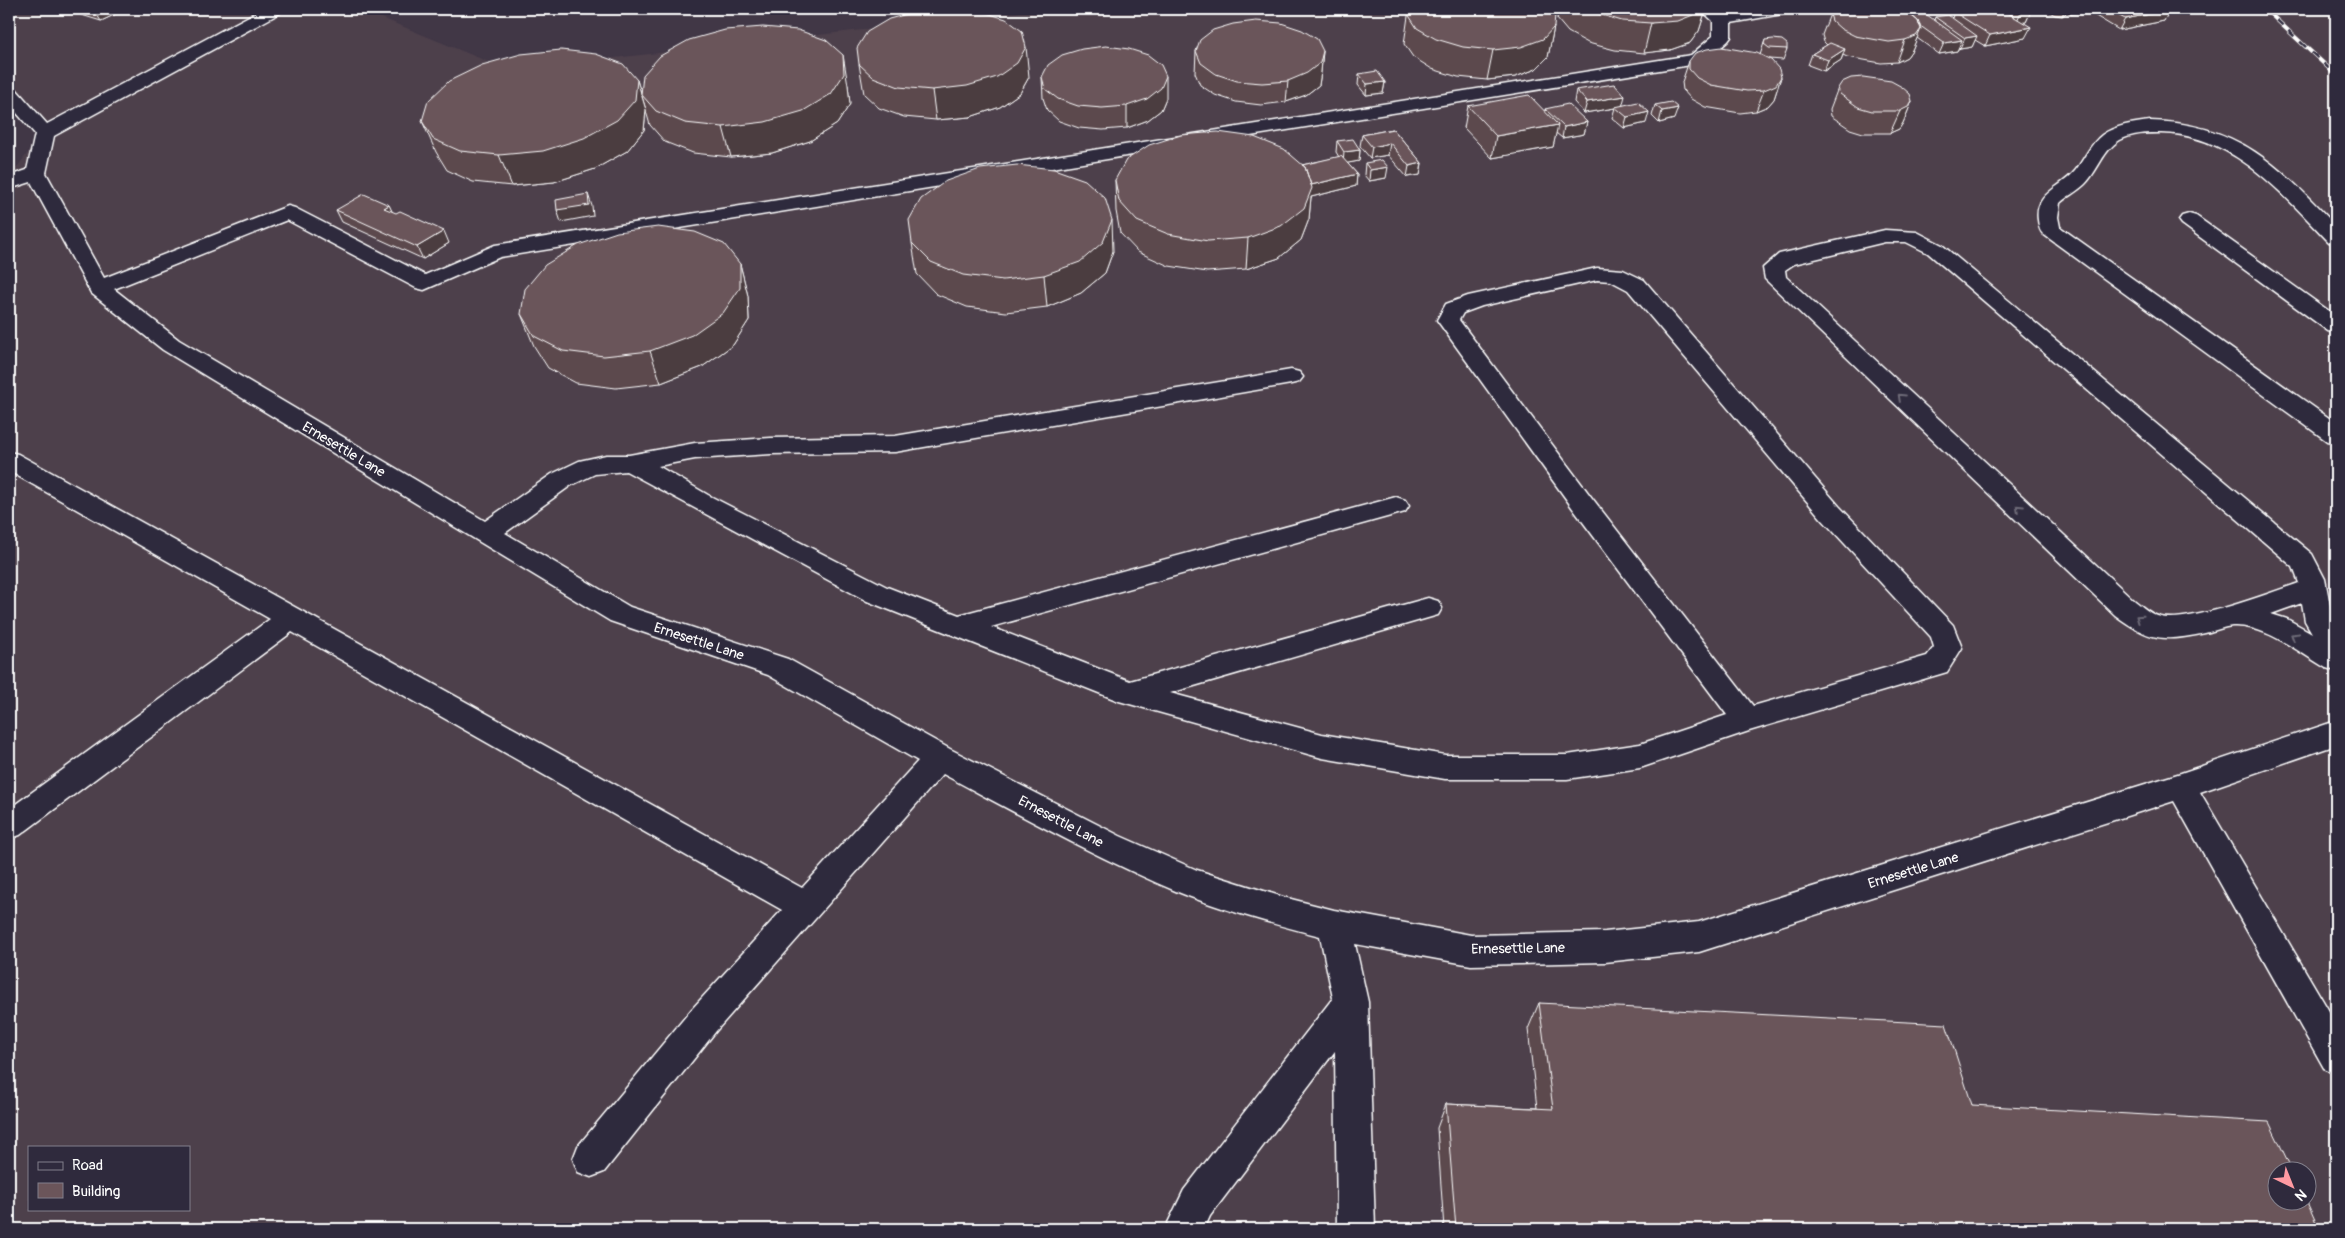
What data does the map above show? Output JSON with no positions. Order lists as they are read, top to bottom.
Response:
{
  "streets": {
    "street": ["Ernesettle Lane"]
  },
  "legend": ["Road", "Building"],
  "north": "bottom right"
}
